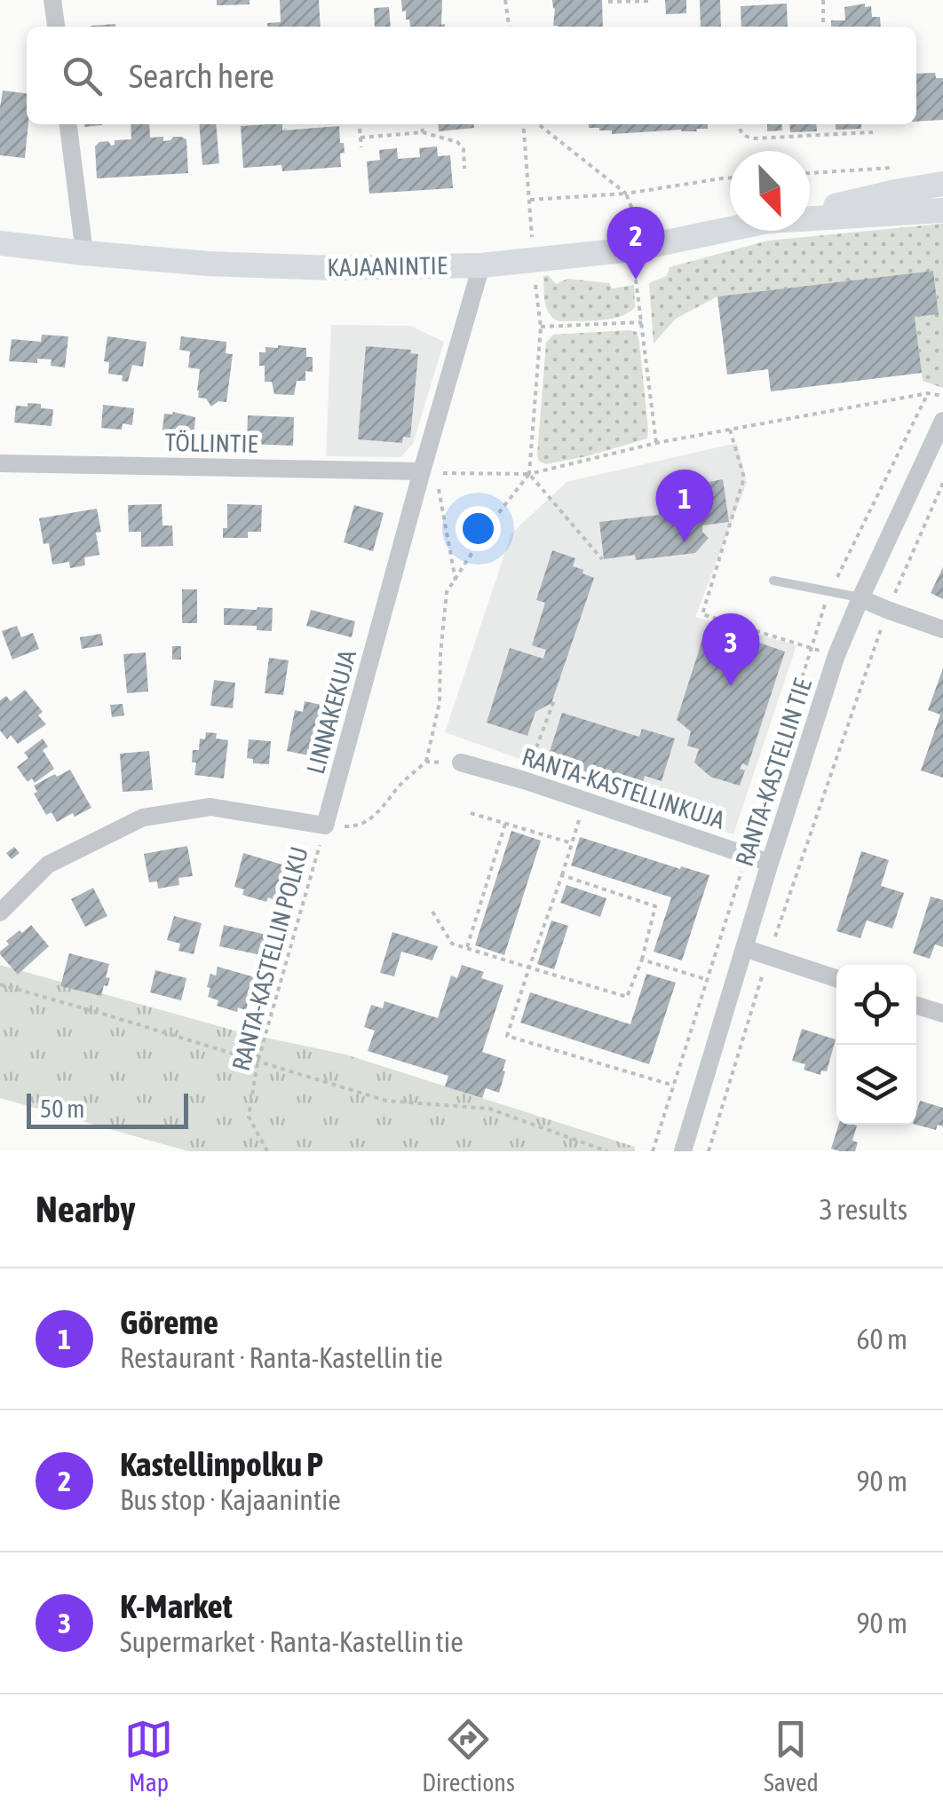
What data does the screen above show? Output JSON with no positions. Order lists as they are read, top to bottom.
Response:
{
  "streets": {
    "main road": ["KAJAANINTIE"],
    "street": [
      "TÖLLINTIE",
      "LINNAKEKUJA",
      "RANTA-KASTELLIN TIE",
      "RANTA-KASTELLINKUJA"
    ],
    "path": ["RANTA-KASTELLIN POLKU"]
  },
  "crossings": [
    ["KAJAANINTIE", "LINNAKEKUJA"],
    ["TÖLLINTIE", "LINNAKEKUJA"],
    ["LINNAKEKUJA", "RANTA-KASTELLIN POLKU"],
    ["RANTA-KASTELLIN TIE", "RANTA-KASTELLINKUJA"]
  ],
  "scale_bar": "50 m",
  "north": "bottom right",
  "page": {
    "search": "Search here",
    "pins": ["2", "1", "3"],
    "scale": "50 m",
    "heading": ["Nearby", "3 results"],
    "list": [
      {
        "mark": "1",
        "name": "Göreme",
        "note": "Restaurant · Ranta-Kastellin tie",
        "value": "60 m"
      },
      {
        "mark": "2",
        "name": "Kastellinpolku P",
        "note": "Bus stop · Kajaanintie",
        "value": "90 m"
      },
      {
        "mark": "3",
        "name": "K-Market",
        "note": "Supermarket · Ranta-Kastellin tie",
        "value": "90 m"
      }
    ],
    "nav": ["Map", "Directions", "Saved"]
  }
}
